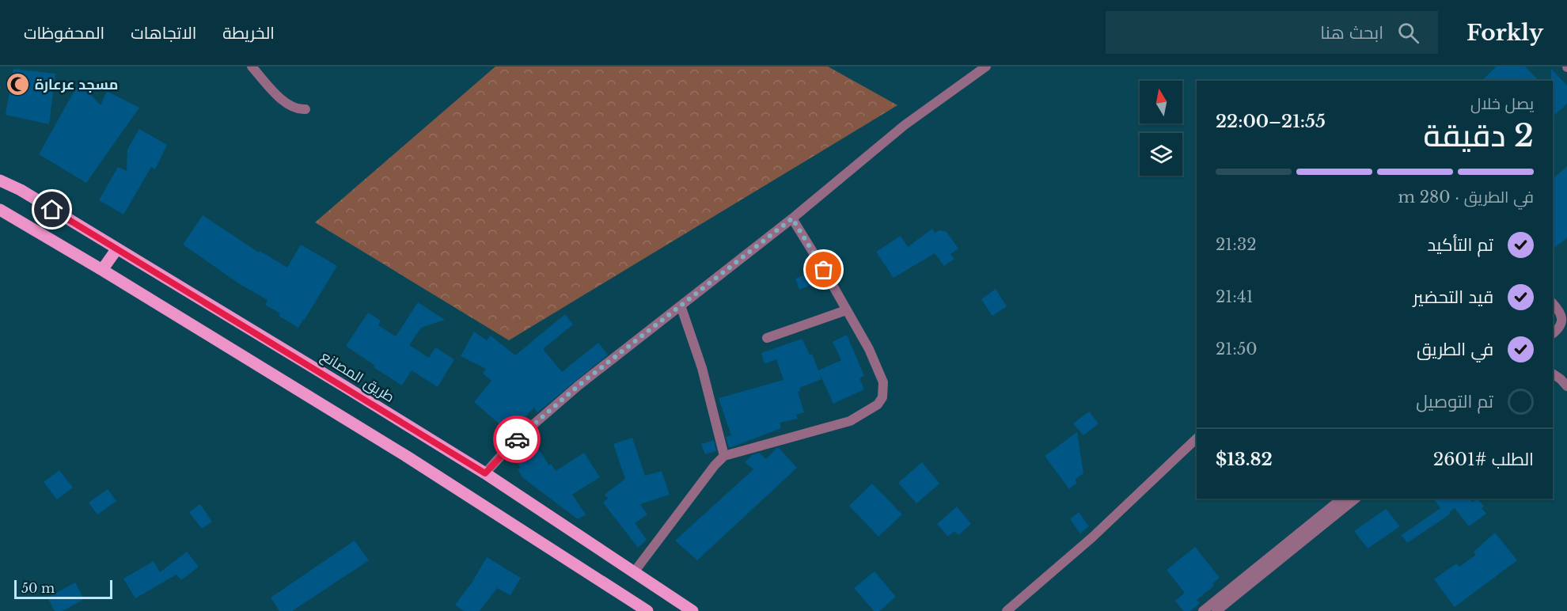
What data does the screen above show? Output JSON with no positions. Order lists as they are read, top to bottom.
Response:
{
  "streets": {
    "main road": ["طريق المصانع"]
  },
  "places": {
    "mosque": ["مسجد عرعارة"]
  },
  "scale_bar": "50 m",
  "north": "top",
  "page": {
    "header": "Forkly",
    "search": "ابحث هنا",
    "nav": ["الخريطة", "الاتجاهات", "المحفوظات"],
    "heading": ["2 دقيقة", "يصل خلال", "21:55–22:00"],
    "panel": ["الطلب #2601", "$13.82"],
    "bar": "في الطريق · 280 m",
    "list": [
      ["تم التأكيد", "21:32"],
      ["قيد التحضير", "21:41"],
      ["في الطريق", "21:50"],
      "تم التوصيل"
    ],
    "scale": "50 m"
  }
}
